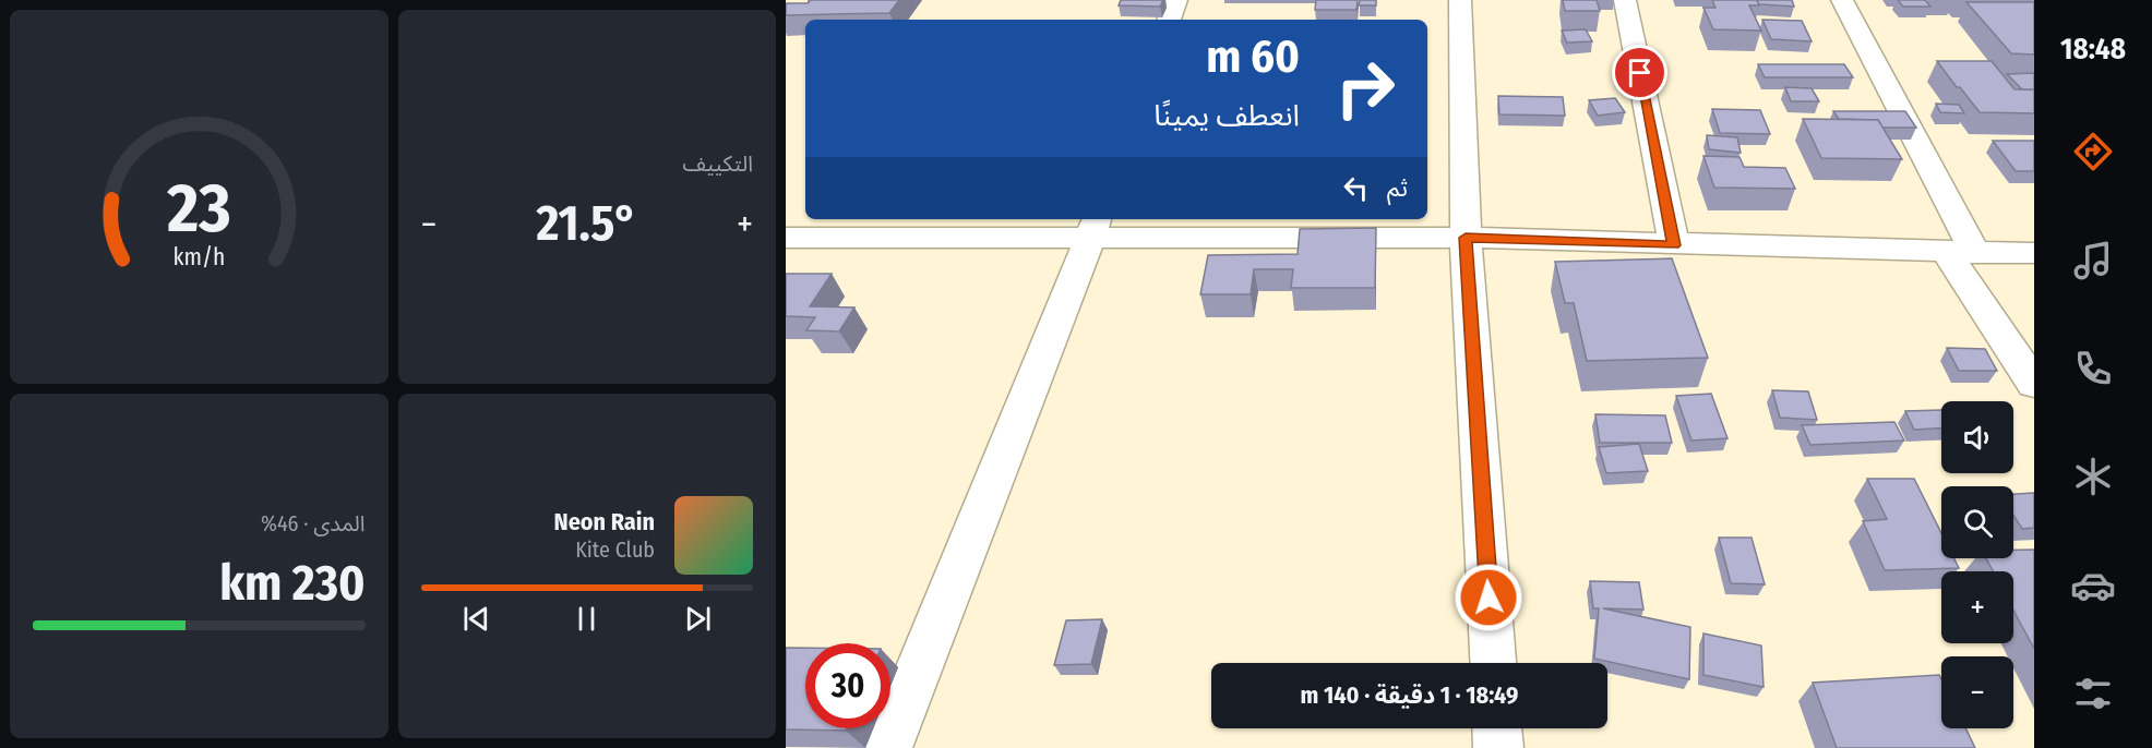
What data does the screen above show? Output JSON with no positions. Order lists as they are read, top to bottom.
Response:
{
  "page": {
    "tabs": "18:48",
    "tile": [
      "التكييف",
      ["المدى · 46%", "230 km"]
    ],
    "turn": ["60 m", "انعطف يمينًا"],
    "then": "ثم",
    "heat": ["−", "21.5°", "+"],
    "map_buttons": ["+", "−"],
    "song": ["Neon Rain", "Kite Club"],
    "limit": "30",
    "trip": "18:49 · 1 دقيقة · 140 m",
    "gauge": ["23", "km/h"]
  }
}
